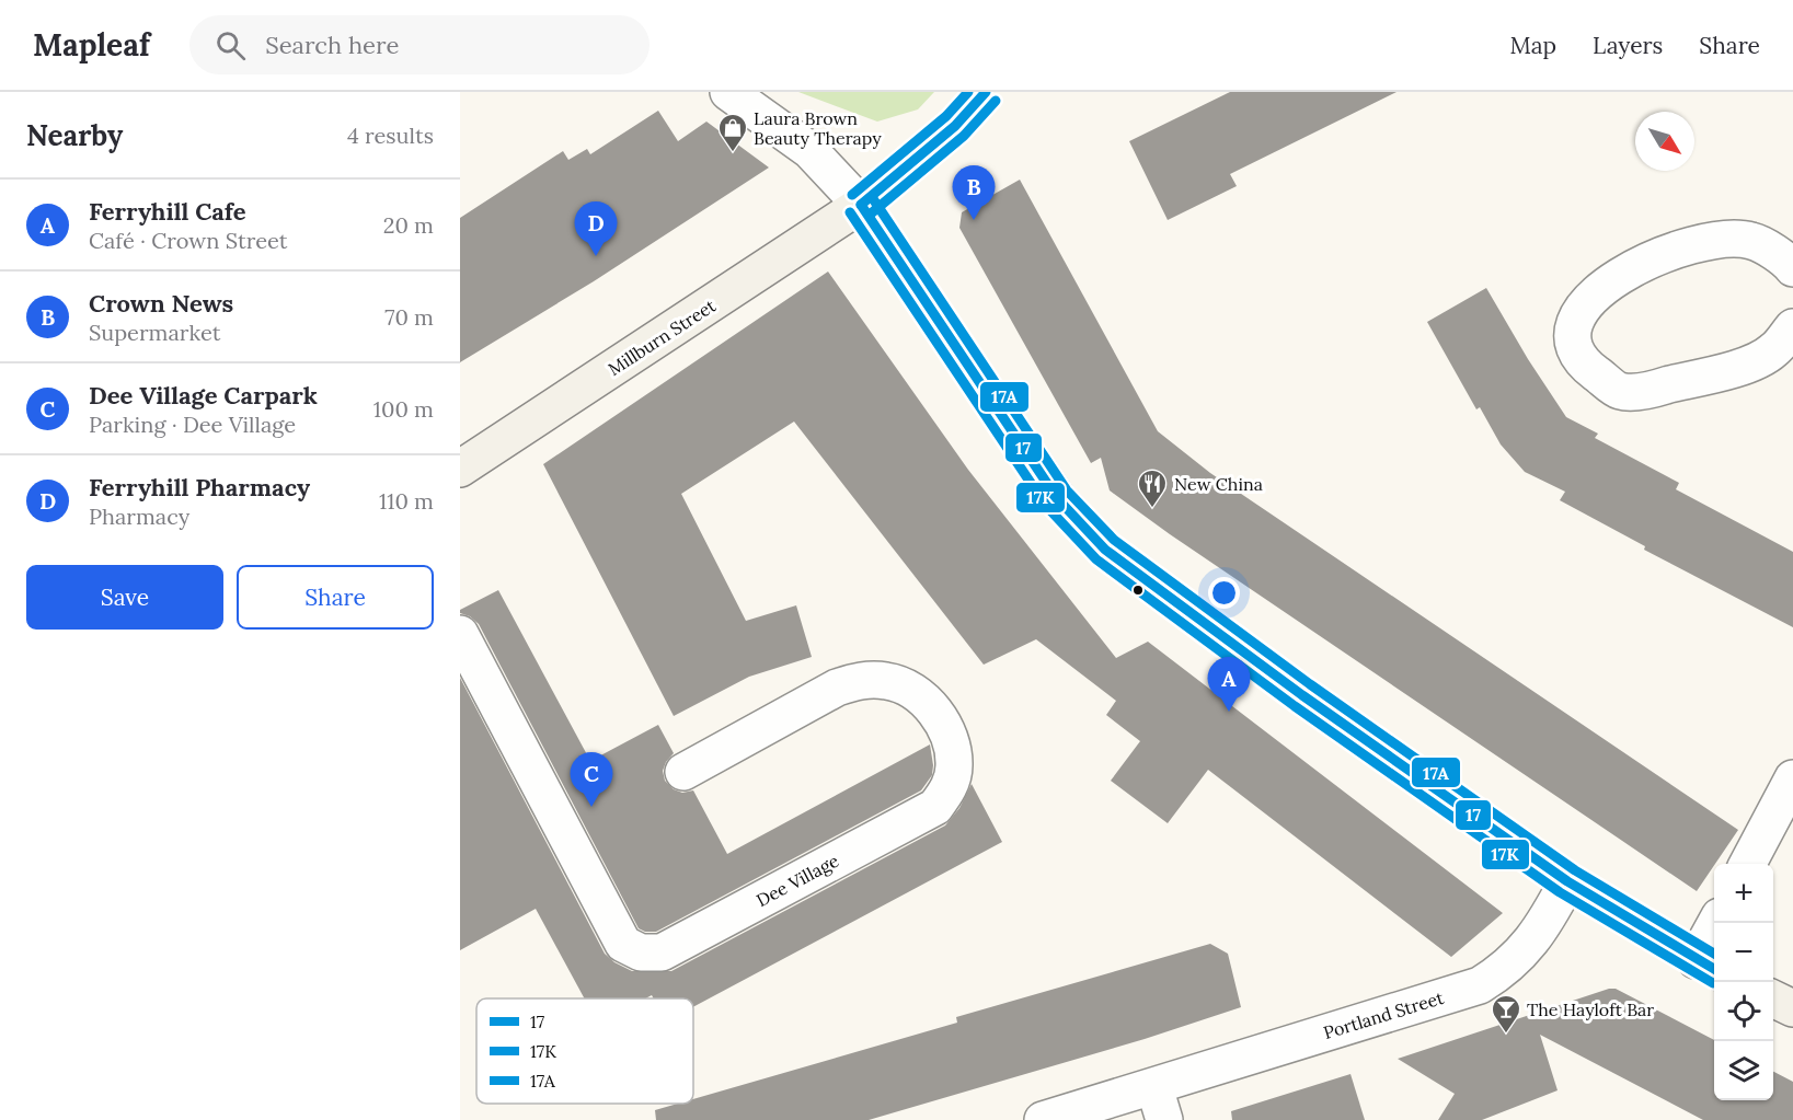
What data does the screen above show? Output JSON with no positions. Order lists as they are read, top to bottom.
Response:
{
  "streets": {
    "street": ["Millburn Street", "Dee Village", "Portland Street"]
  },
  "places": {
    "shop": ["Laura Brown Beauty Therapy"],
    "restaurant": ["New China"],
    "bar": ["The Hayloft Bar"]
  },
  "lines": ["transit line 17", "transit line 17A", "transit line 17K"],
  "legend": ["17", "17K", "17A"],
  "north": "bottom right",
  "page": {
    "header": "Mapleaf",
    "search": "Search here",
    "nav": ["Map", "Layers", "Share"],
    "heading": ["Nearby", "4 results"],
    "pins": [
      "B",
      "D",
      "A",
      "C"
    ],
    "list": [
      {
        "mark": "A",
        "name": "Ferryhill Cafe",
        "note": "Café · Crown Street",
        "value": "20 m"
      },
      {
        "mark": "B",
        "name": "Crown News",
        "note": "Supermarket",
        "value": "70 m"
      },
      {
        "mark": "C",
        "name": "Dee Village Carpark",
        "note": "Parking · Dee Village",
        "value": "100 m"
      },
      {
        "mark": "D",
        "name": "Ferryhill Pharmacy",
        "note": "Pharmacy",
        "value": "110 m"
      }
    ],
    "buttons": ["Save", "Share"],
    "map_buttons": ["+", "−"]
  }
}
